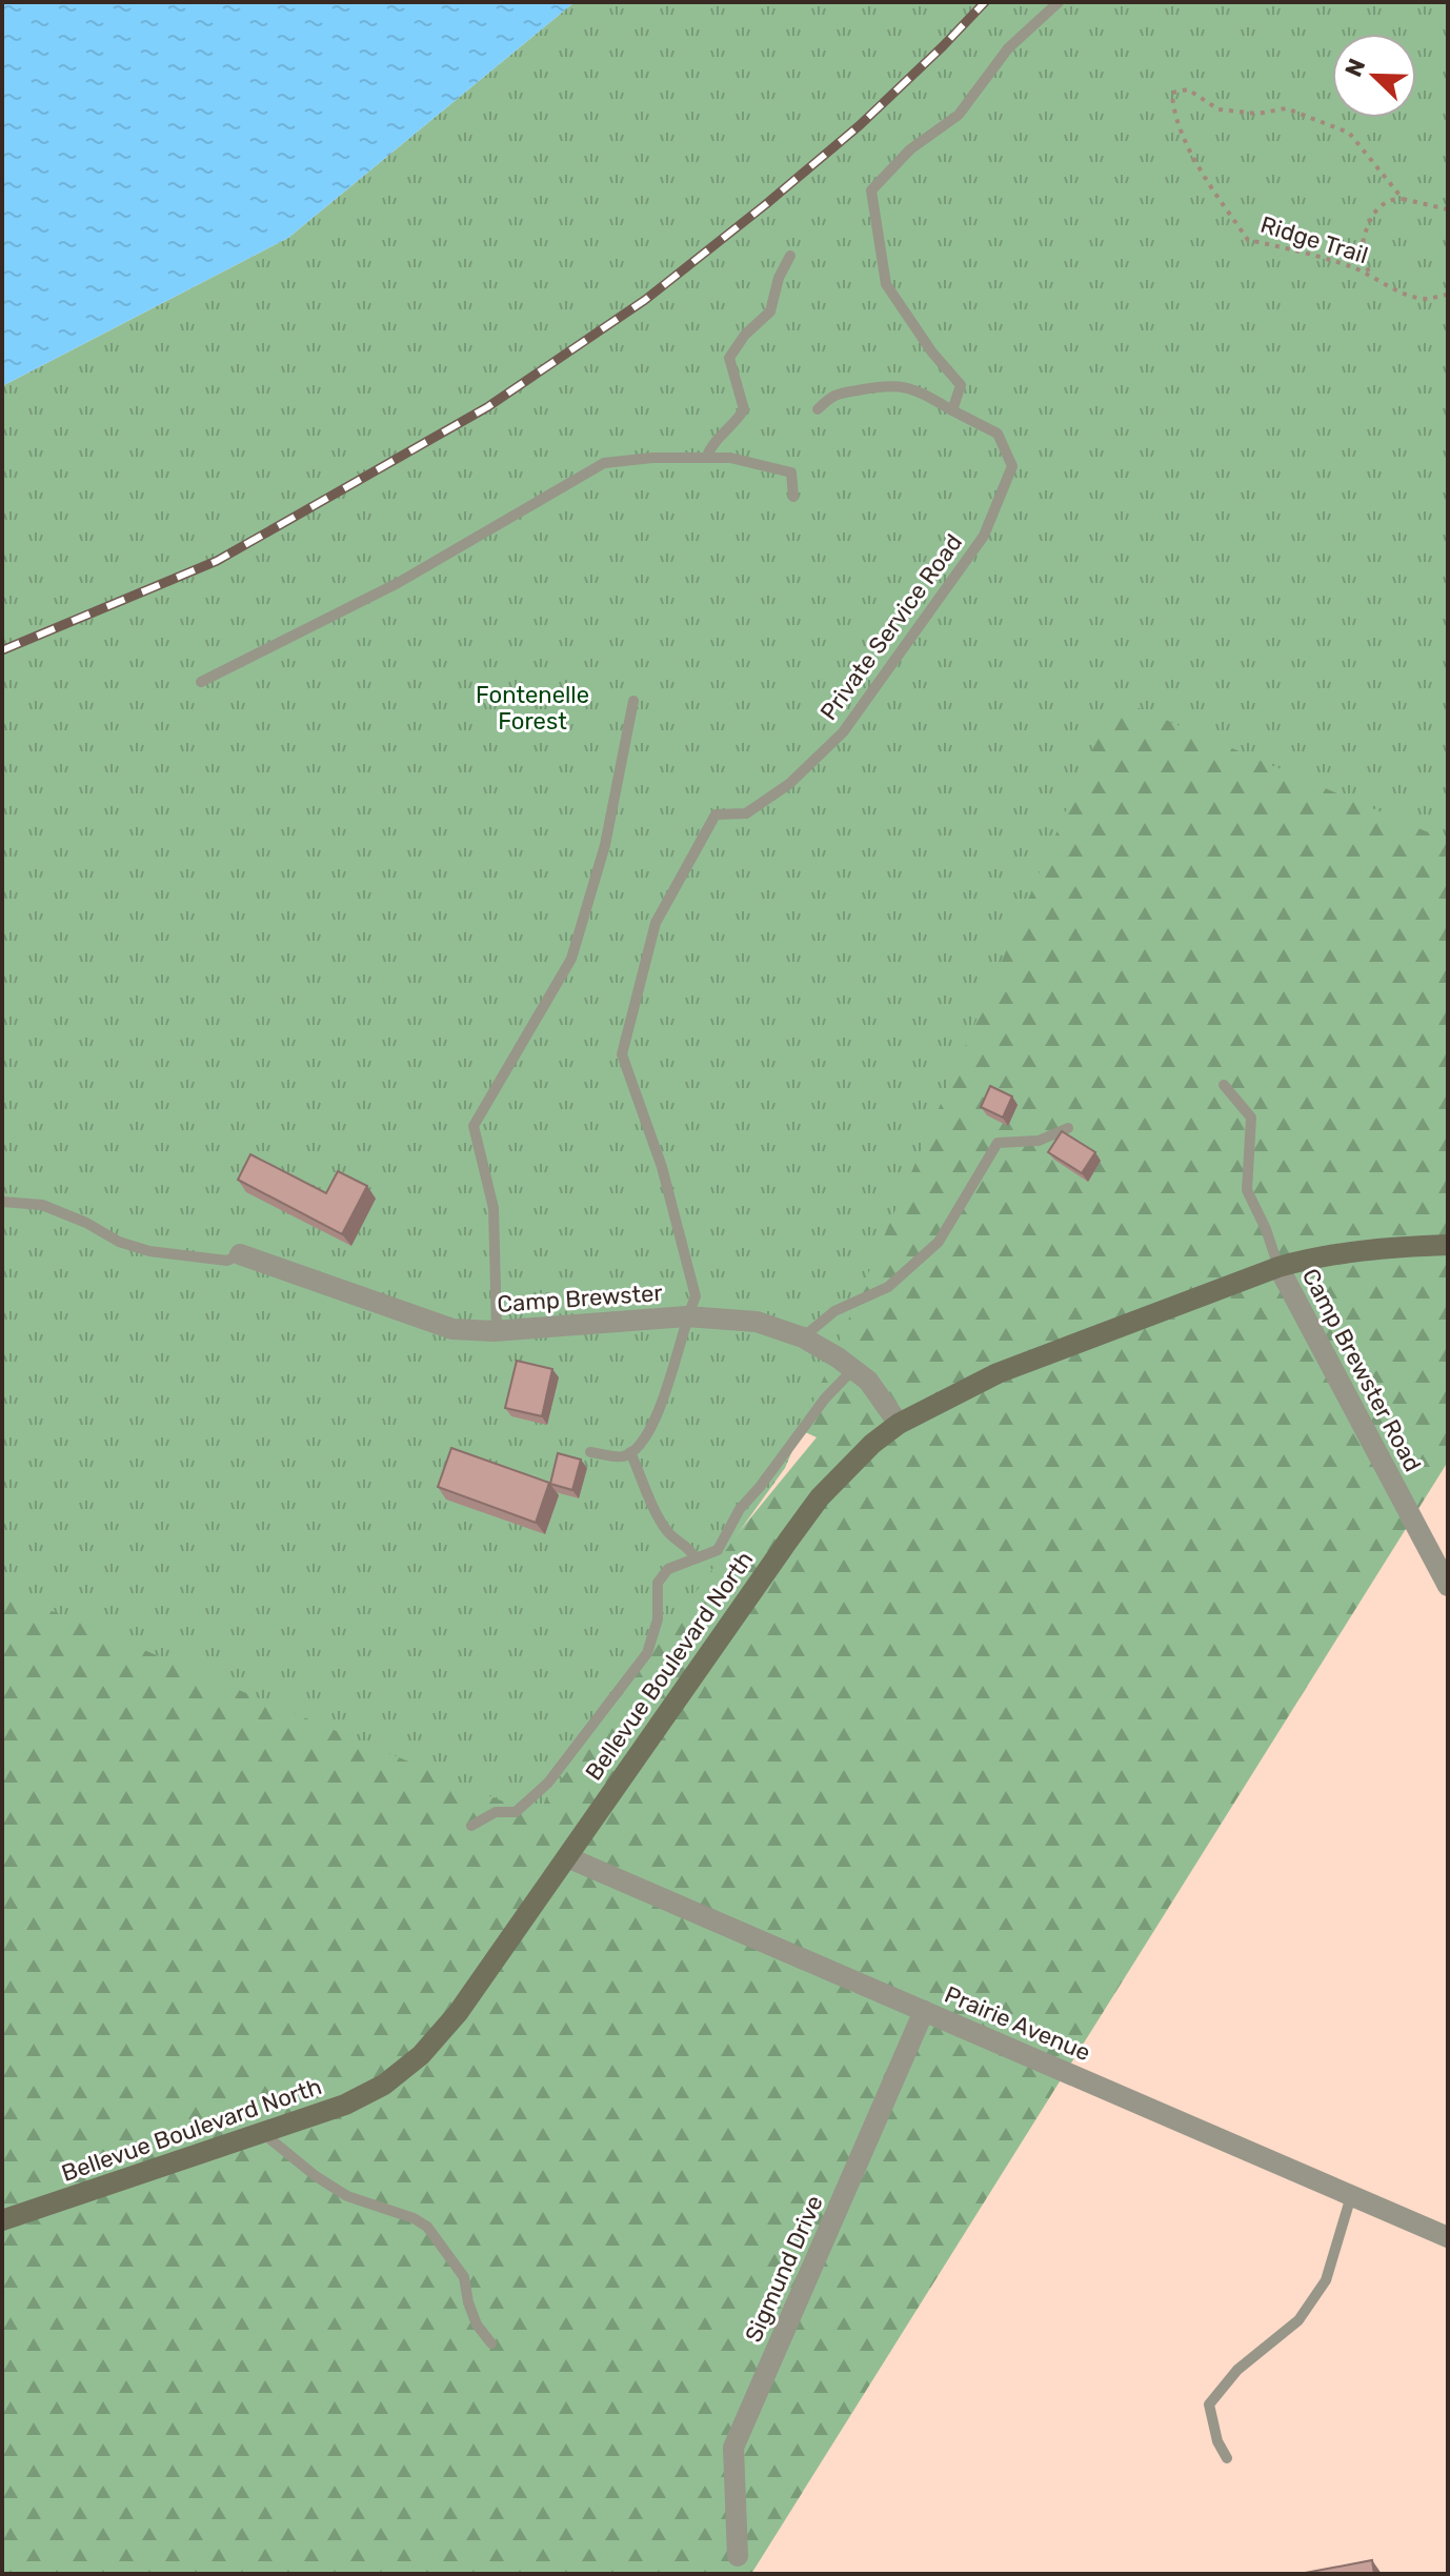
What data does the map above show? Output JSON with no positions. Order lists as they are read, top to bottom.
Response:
{
  "streets": {
    "main road": ["Bellevue Boulevard North"],
    "street": [
      "Camp Brewster",
      "Camp Brewster Road",
      "Prairie Avenue",
      "Sigmund Drive"
    ],
    "lane": ["Private Service Road"],
    "path": ["Ridge Trail"]
  },
  "crossings": [
    ["Private Service Road", "Camp Brewster"],
    ["Camp Brewster", "Bellevue Boulevard North"],
    ["Camp Brewster Road", "Bellevue Boulevard North"],
    ["Bellevue Boulevard North", "Prairie Avenue"],
    ["Prairie Avenue", "Sigmund Drive"]
  ],
  "parks": ["Fontenelle Forest"],
  "north": "top left"
}
